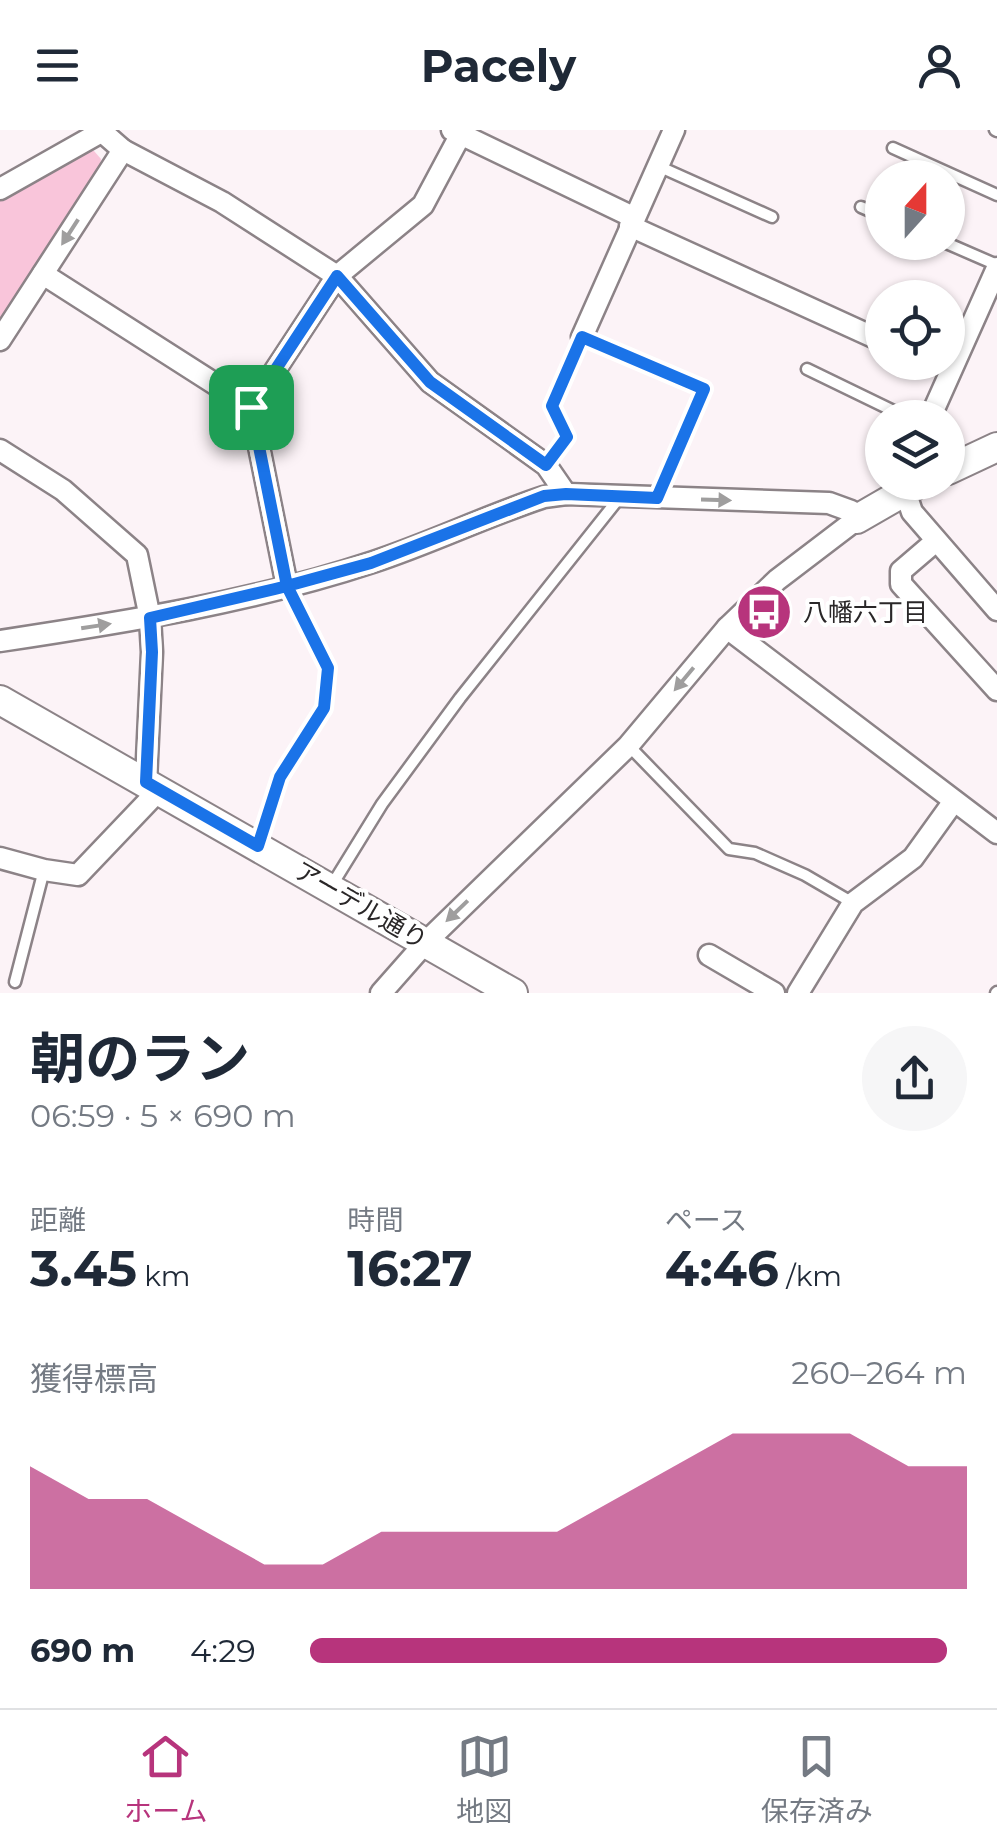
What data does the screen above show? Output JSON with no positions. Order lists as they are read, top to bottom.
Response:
{
  "streets": {
    "street": ["アーデル通り"]
  },
  "places": {
    "bus stop": ["八幡六丁目"]
  },
  "north": "top",
  "page": {
    "header": "Pacely",
    "heading": ["朝のラン", "06:59 · 5 × 690 m"],
    "stats": [
      ["距離", "3.45 km"],
      ["時間", "16:27"],
      ["ペース", "4:46 /km"]
    ],
    "chart": ["獲得標高", "260–264 m"],
    "list": [
      {
        "name": "690 m",
        "note": "4:29"
      }
    ],
    "tabs": ["ホーム", "地図", "保存済み"]
  }
}
